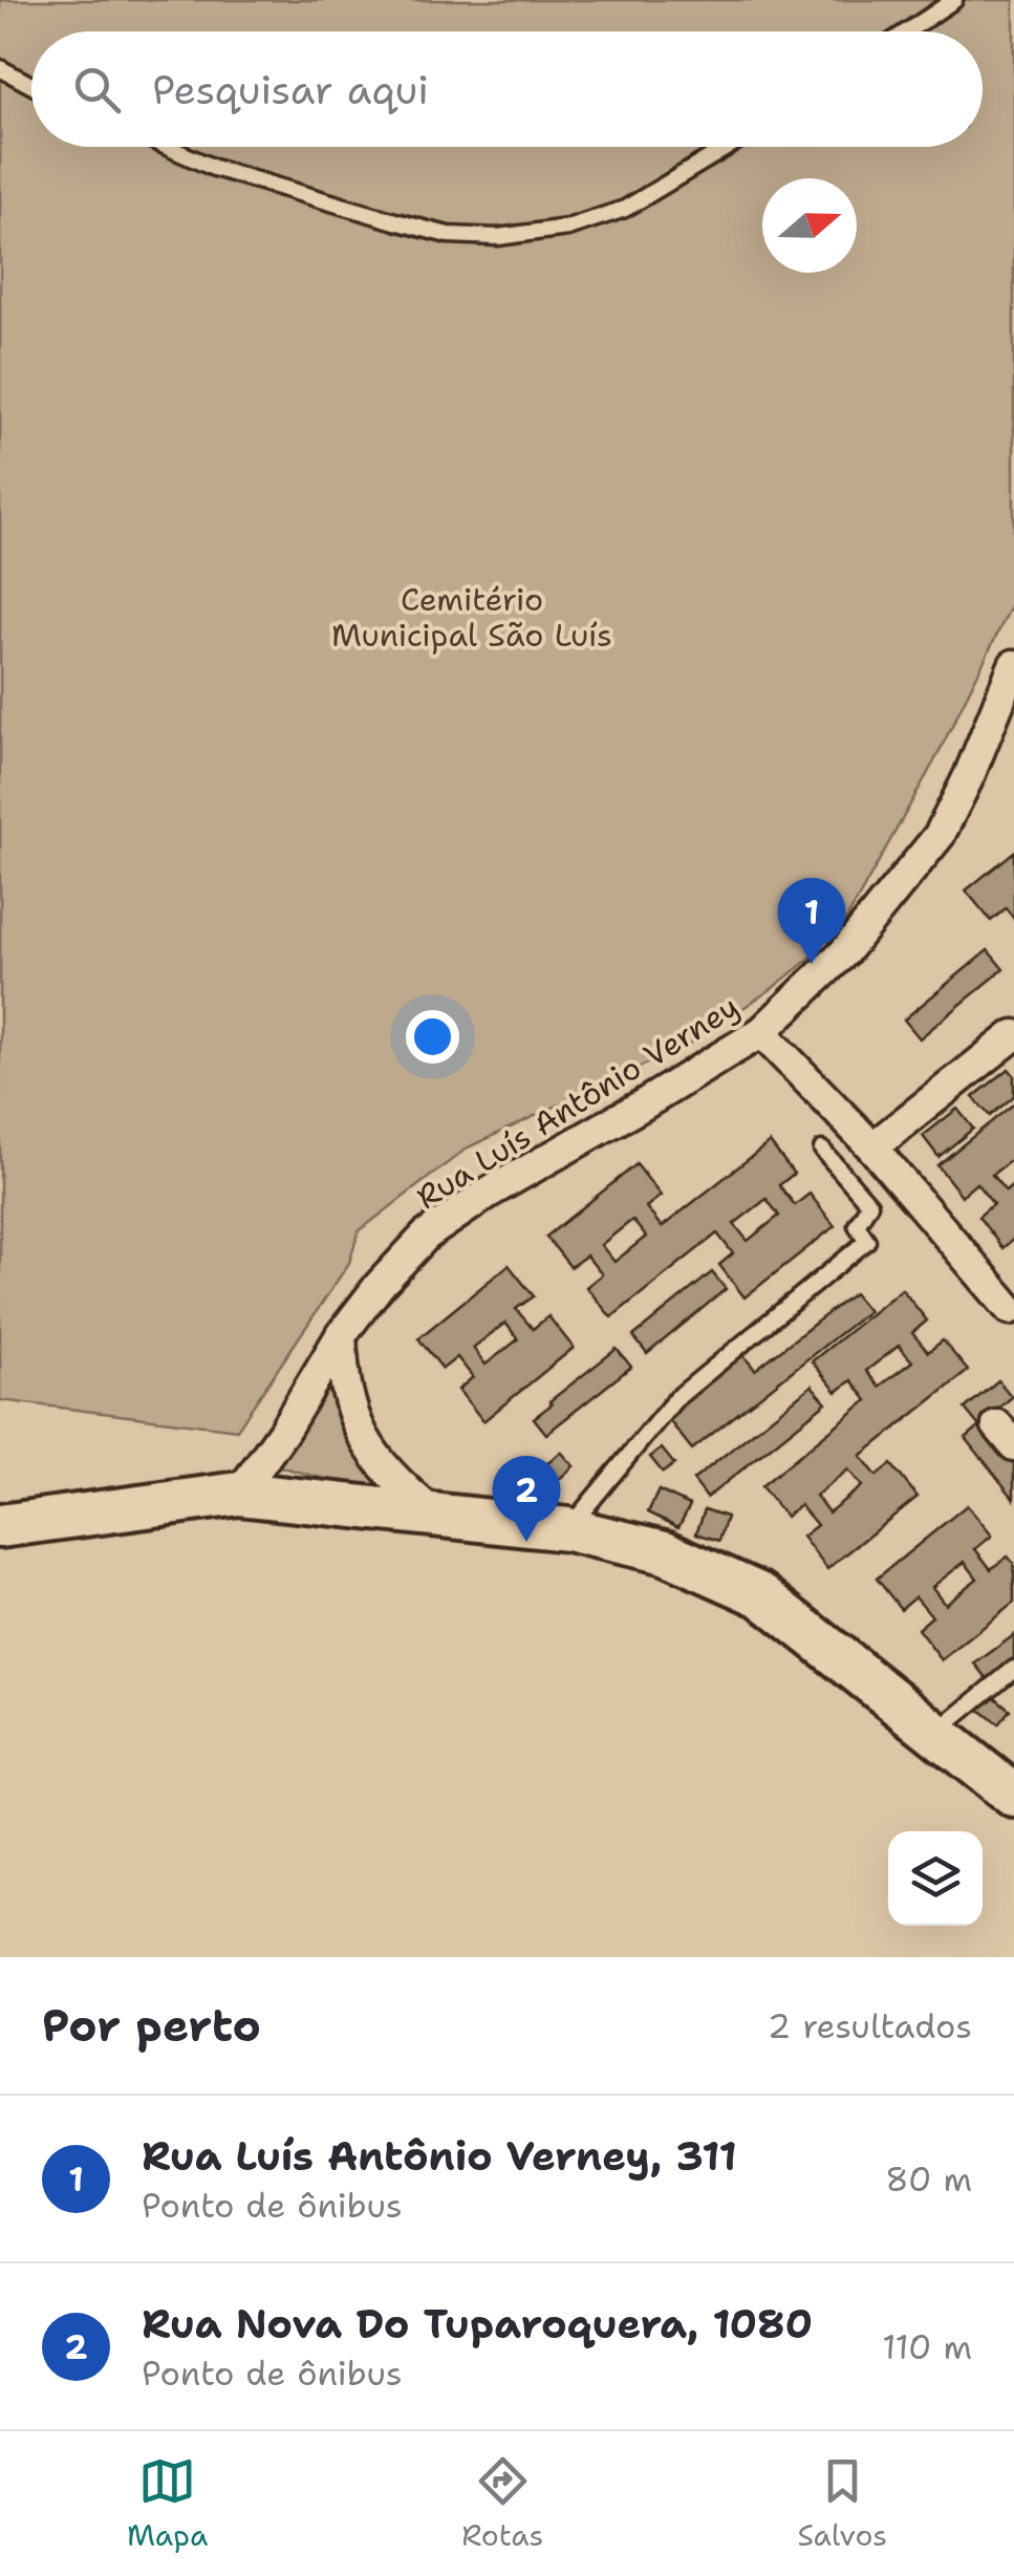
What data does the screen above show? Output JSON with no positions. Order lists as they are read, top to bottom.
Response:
{
  "streets": {
    "street": ["Rua Luís Antônio Verney"]
  },
  "parks": ["Cemitério Municipal São Luís"],
  "north": "right",
  "page": {
    "search": "Pesquisar aqui",
    "pins": ["1", "2"],
    "heading": ["Por perto", "2 resultados"],
    "list": [
      {
        "mark": "1",
        "name": "Rua Luís Antônio Verney, 311",
        "note": "Ponto de ônibus",
        "value": "80 m"
      },
      {
        "mark": "2",
        "name": "Rua Nova Do Tuparoquera, 1080",
        "note": "Ponto de ônibus",
        "value": "110 m"
      }
    ],
    "nav": ["Mapa", "Rotas", "Salvos"]
  }
}
